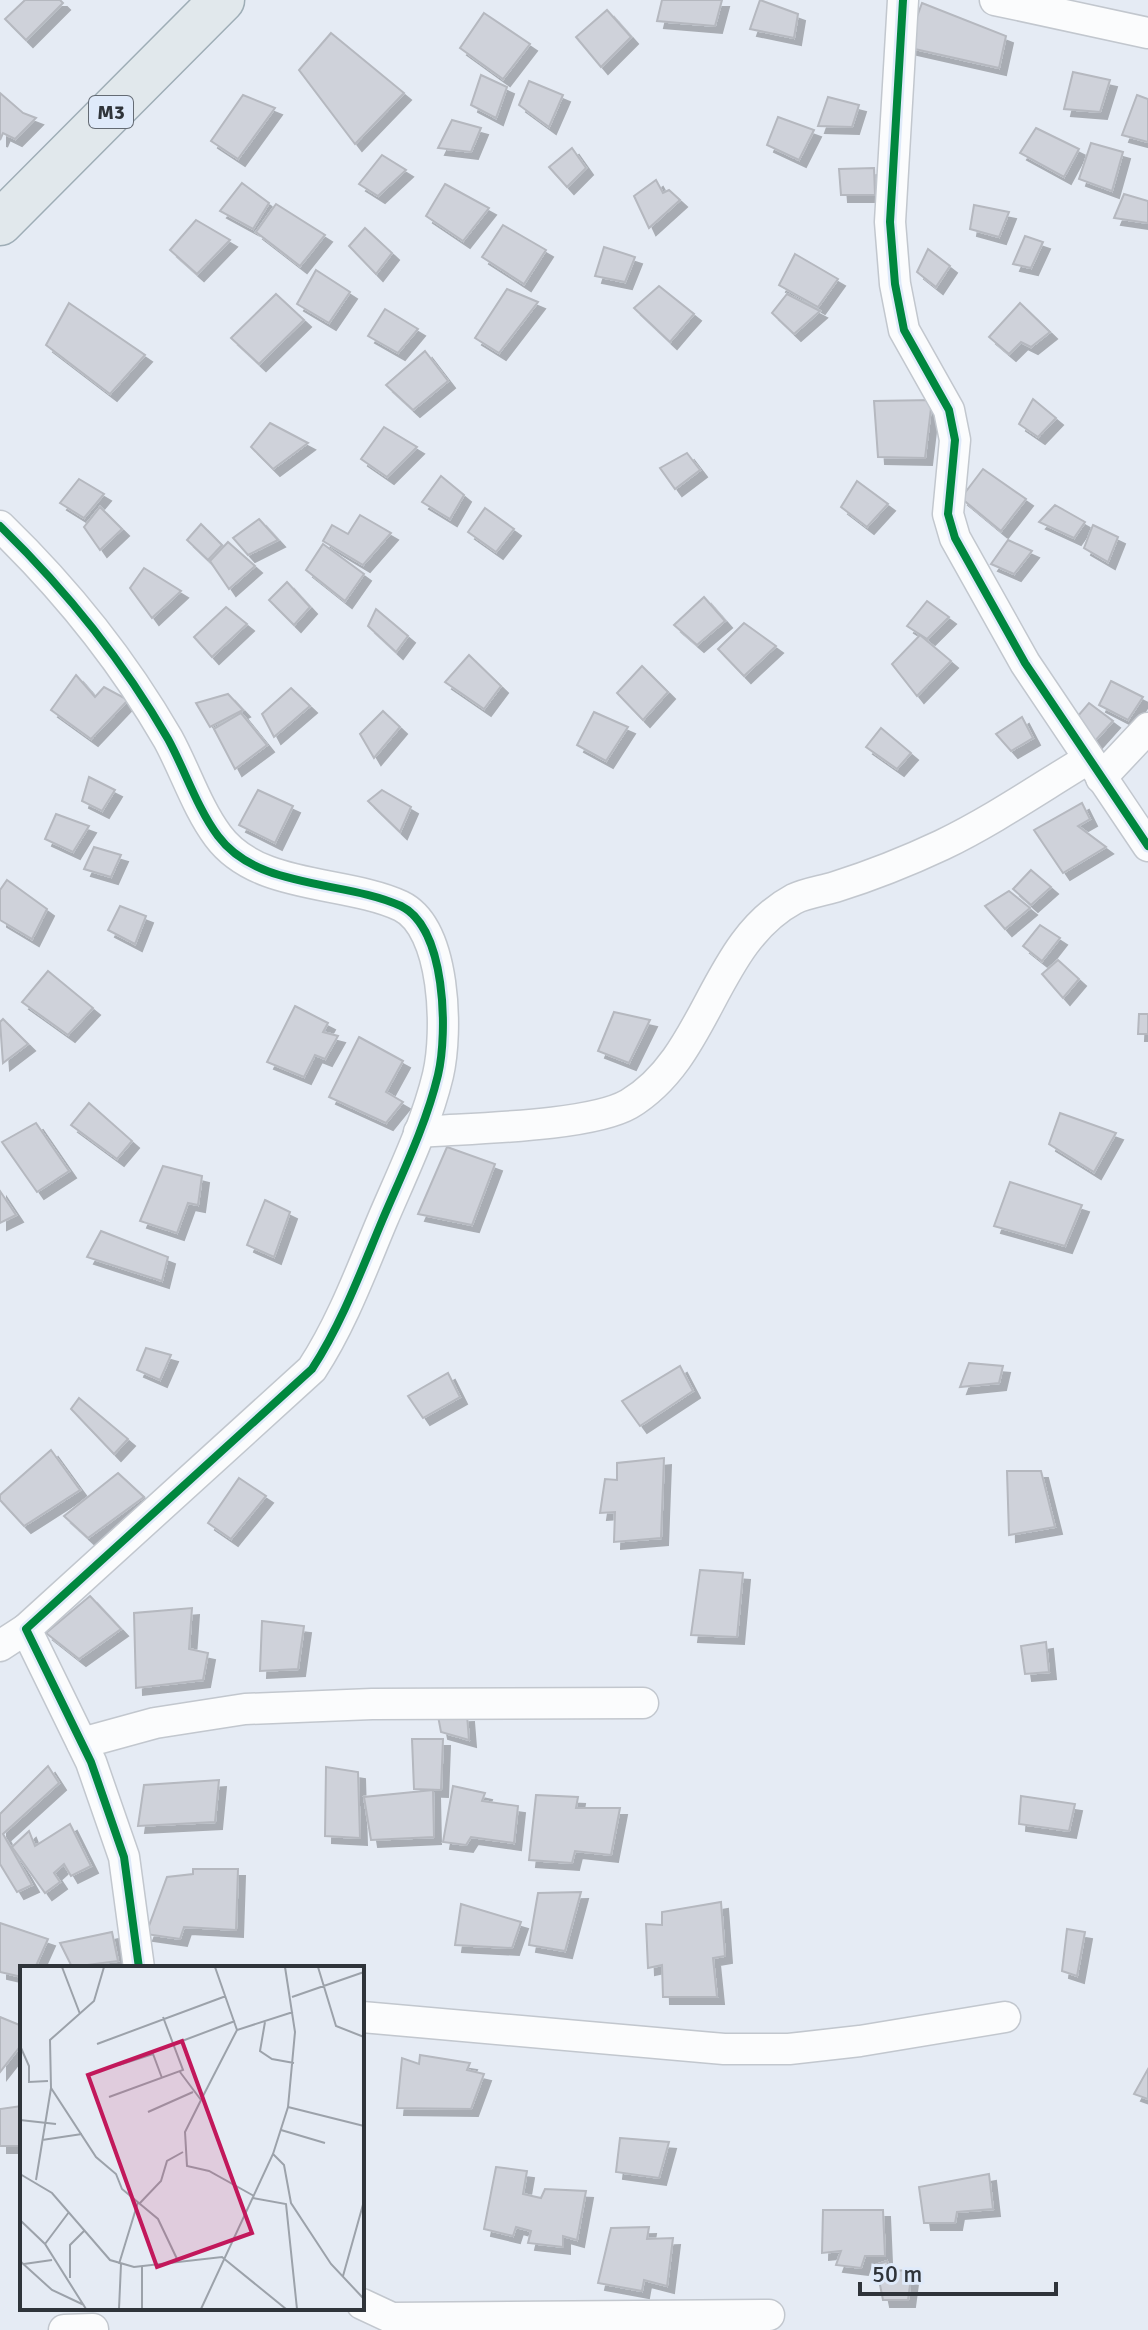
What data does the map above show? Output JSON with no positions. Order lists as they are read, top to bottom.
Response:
{
  "streets": {
    "main road": ["M3"]
  },
  "scale_bar": "50 m"
}
